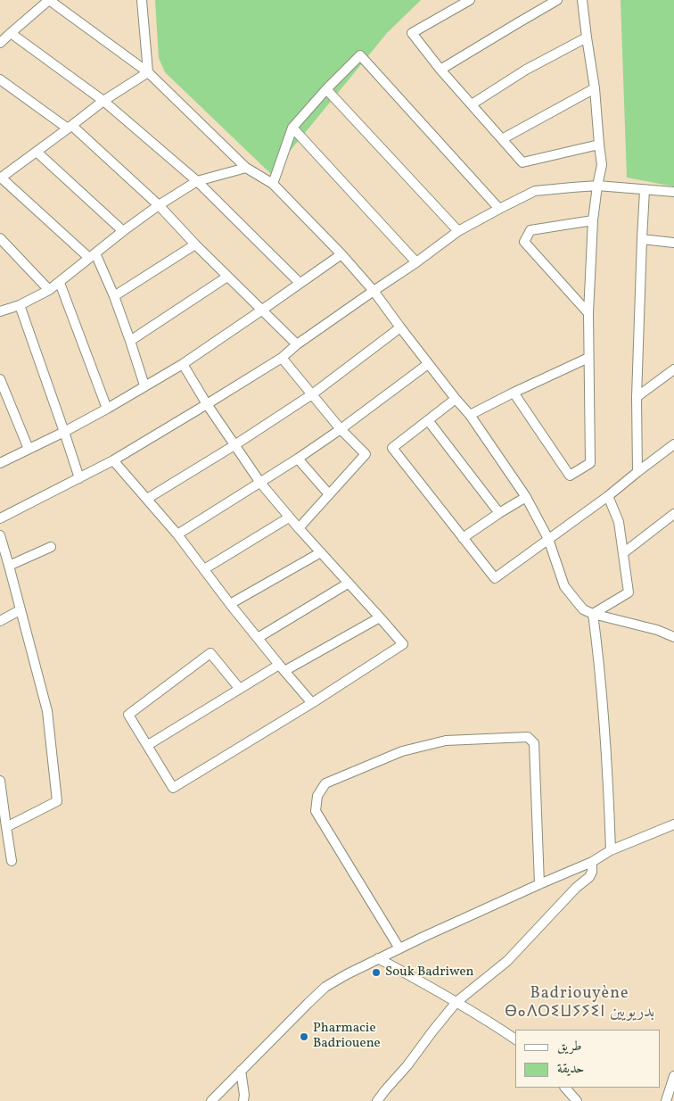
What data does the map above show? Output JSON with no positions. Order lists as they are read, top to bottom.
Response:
{
  "districts": ["Badriouyène ⴱⴰⴷⵔⵉⵡⵢⵢⵉⵏ بدريويين"],
  "places": ["Souk Badriwen", "Pharmacie Badriouene"],
  "legend": ["طريق", "حديقة"]
}
